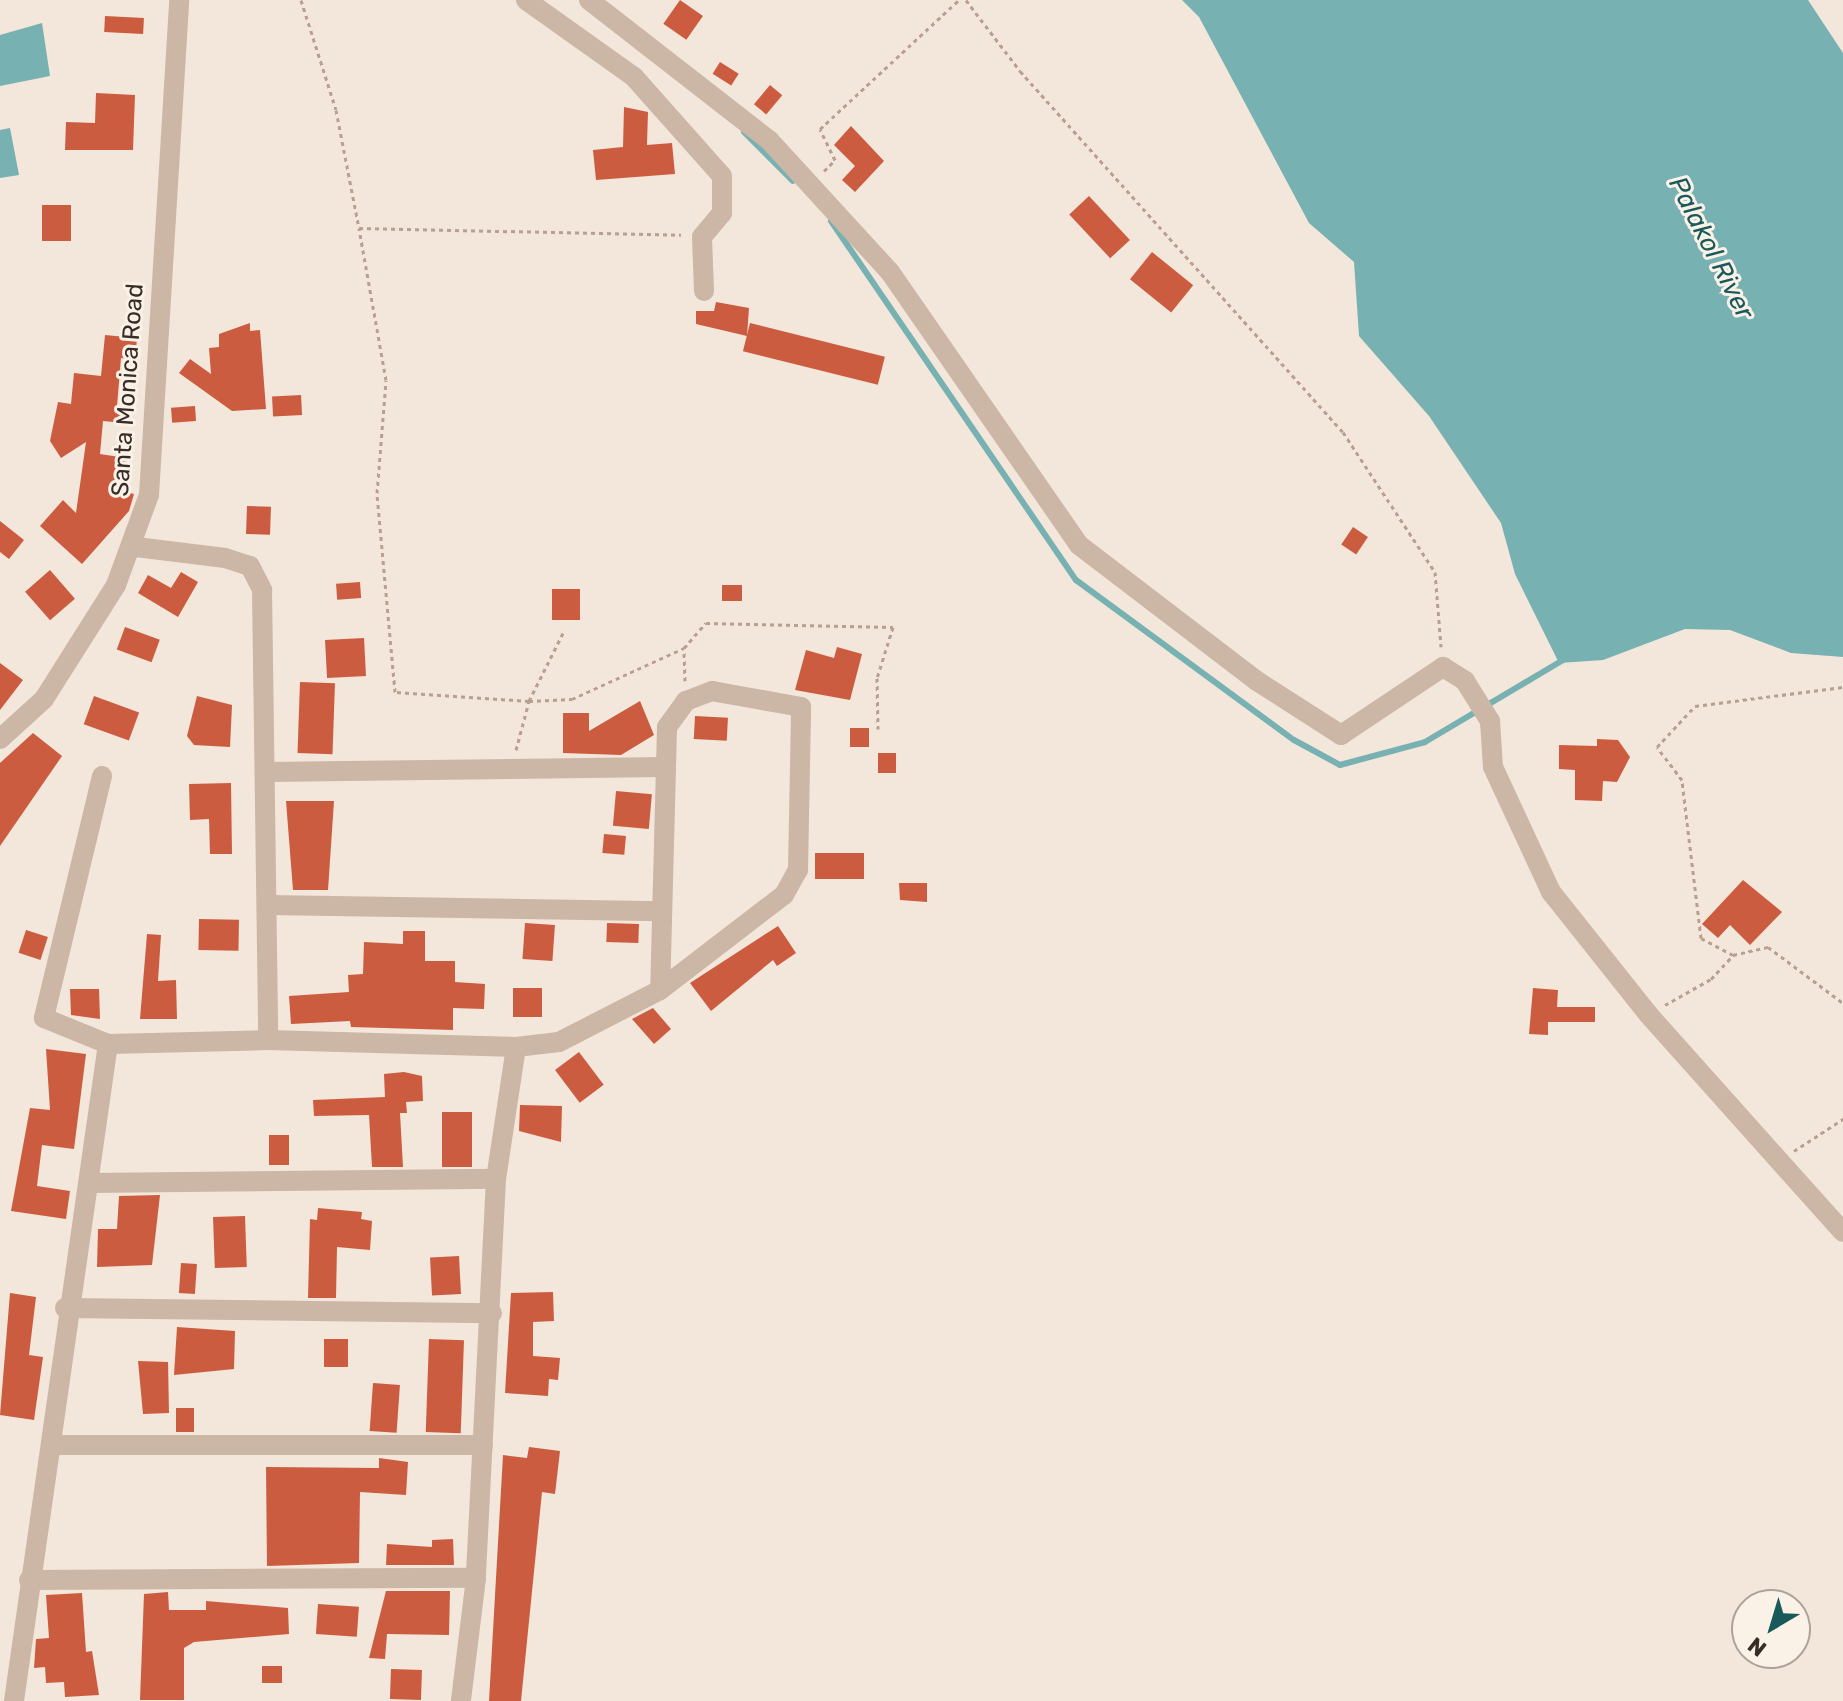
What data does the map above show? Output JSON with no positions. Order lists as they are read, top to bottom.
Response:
{
  "streets": {
    "street": ["Santa Monica Road"]
  },
  "water": ["Palakol River"],
  "north": "bottom left"
}
